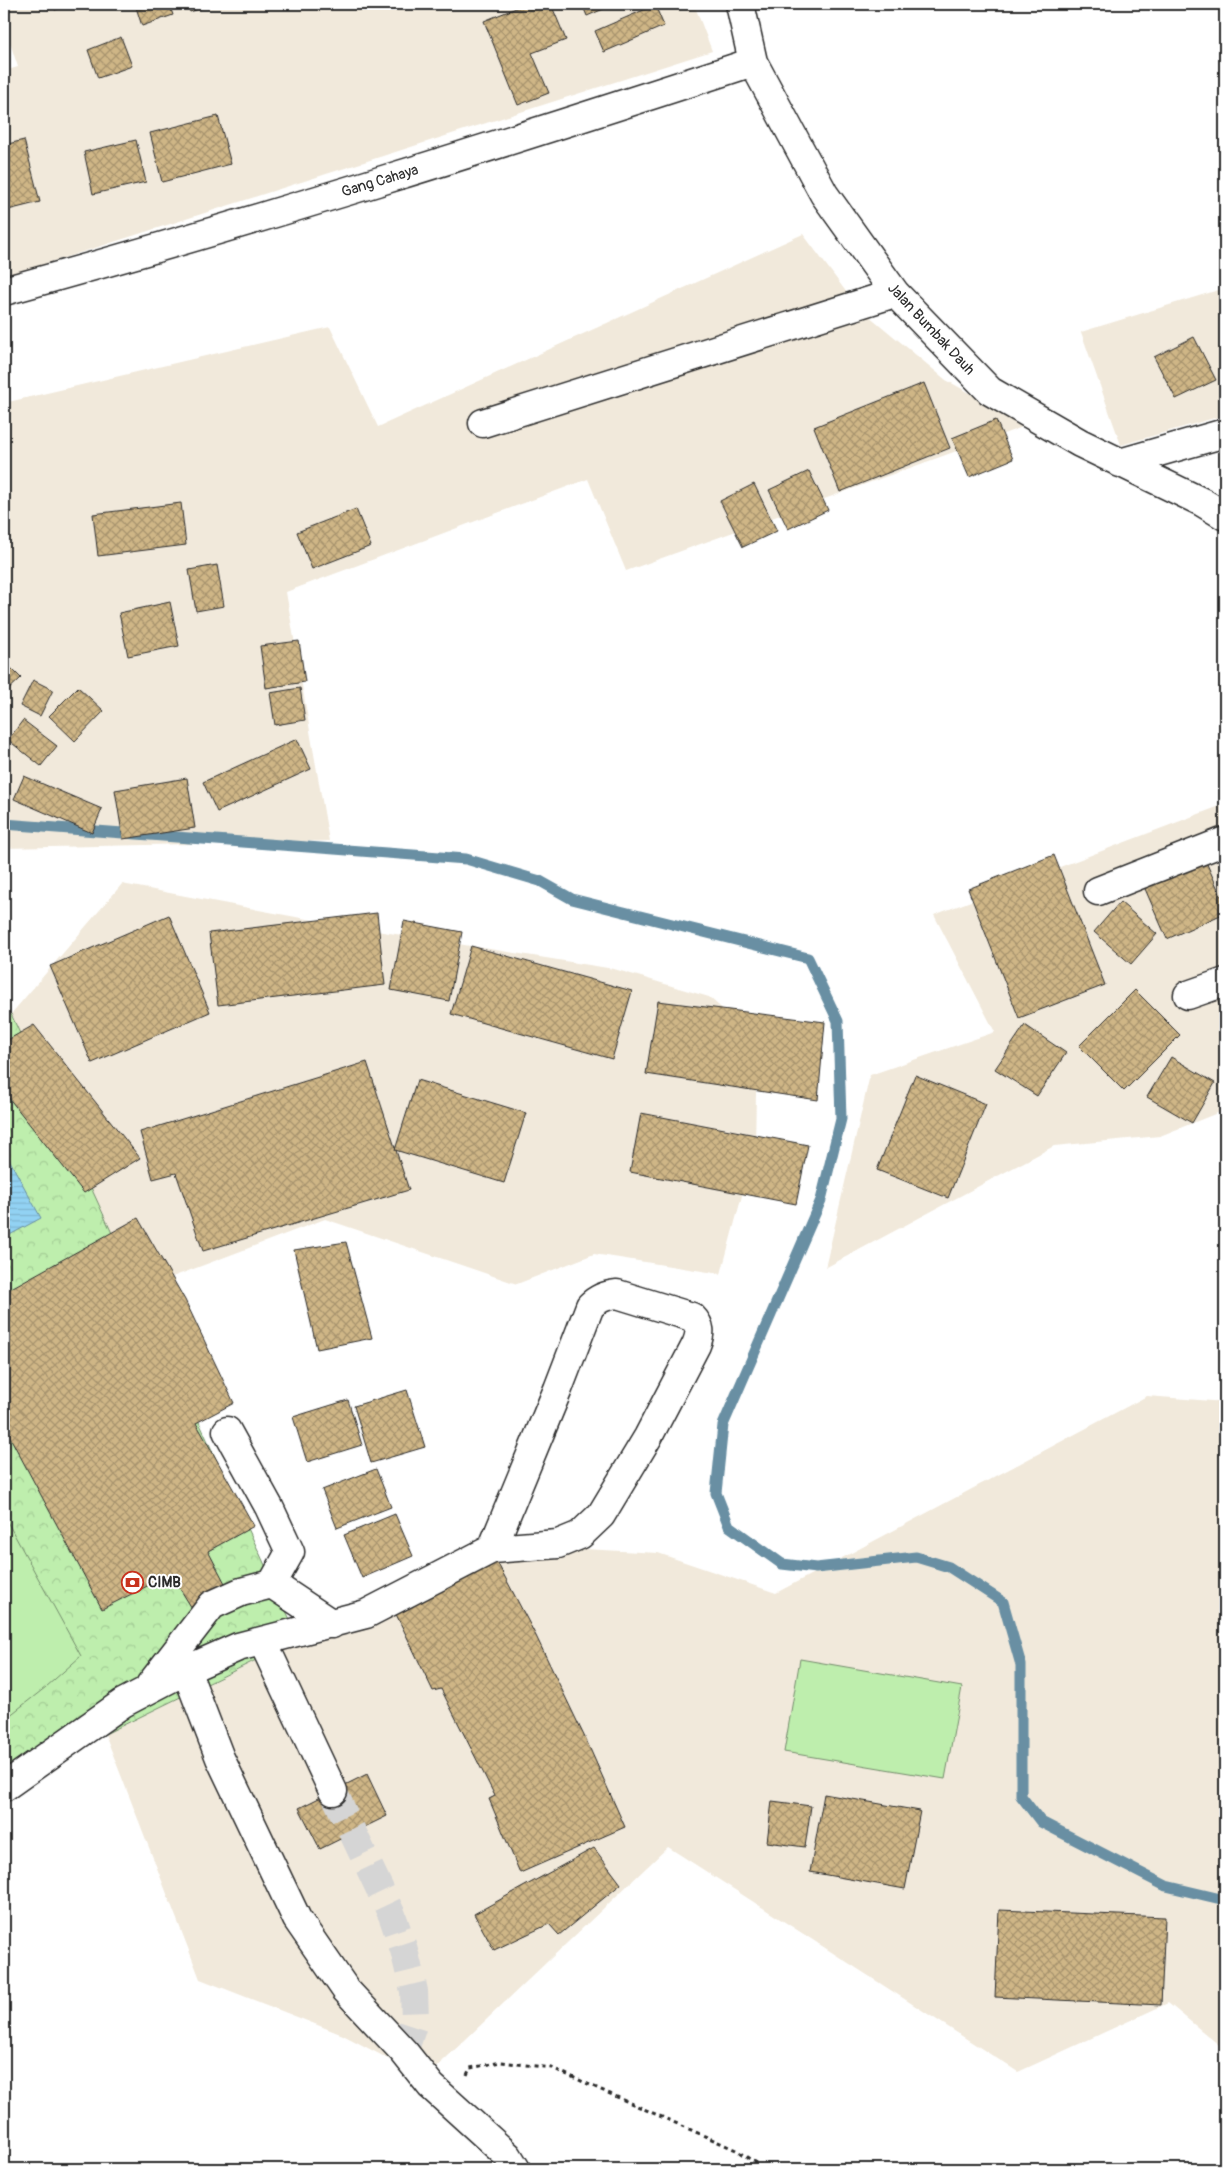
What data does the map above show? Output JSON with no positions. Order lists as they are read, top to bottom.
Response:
{
  "streets": {
    "street": ["Gang Cahaya", "Jalan Bumbak Dauh"]
  },
  "crossings": [
    ["Gang Cahaya", "Jalan Bumbak Dauh"]
  ],
  "places": {
    "bank": ["CIMB"]
  }
}
